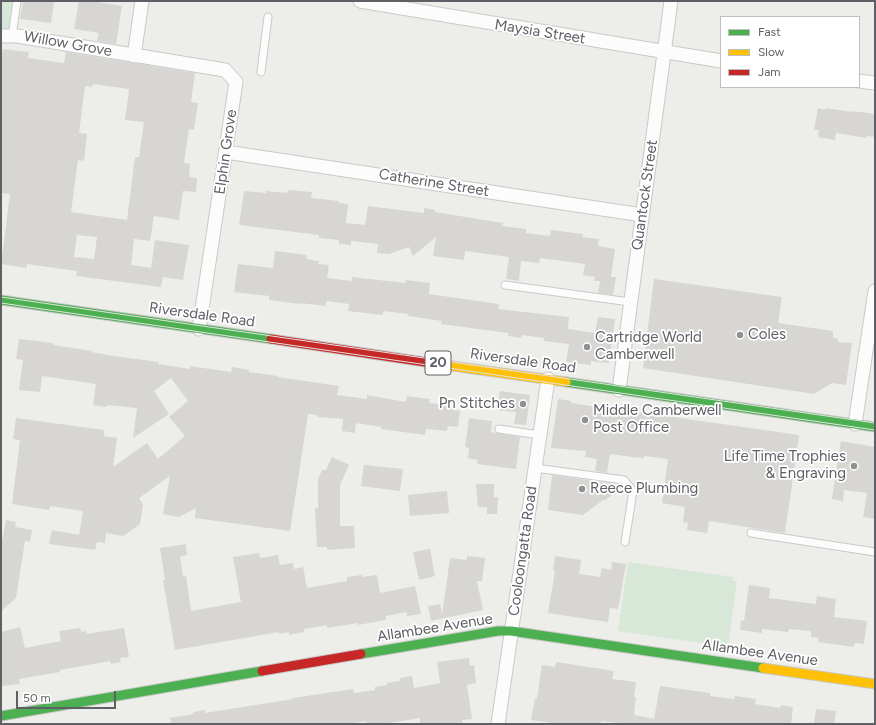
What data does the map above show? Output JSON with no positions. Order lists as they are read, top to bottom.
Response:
{
  "streets": {
    "main road": ["Riversdale Road", "20", "Allambee Avenue"],
    "street": [
      "Maysia Street",
      "Willow Grove",
      "Elphin Grove",
      "Catherine Street",
      "Quantock Street",
      "Cooloongatta Road"
    ]
  },
  "crossings": [
    ["Maysia Street", "Quantock Street"],
    ["Willow Grove", "Elphin Grove"],
    ["Elphin Grove", "Catherine Street"],
    ["Elphin Grove", "Riversdale Road"],
    ["Catherine Street", "Quantock Street"],
    ["Quantock Street", "Riversdale Road"],
    ["Riversdale Road", "Cooloongatta Road"],
    ["Cooloongatta Road", "Allambee Avenue"]
  ],
  "places": [
    "Coles",
    "Cartridge World Camberwell",
    "Pn Stitches",
    "Middle Camberwell Post Office",
    "Life Time Trophies & Engraving",
    "Reece Plumbing"
  ],
  "legend": ["Fast", "Slow", "Jam"],
  "scale_bar": "50 m"
}
